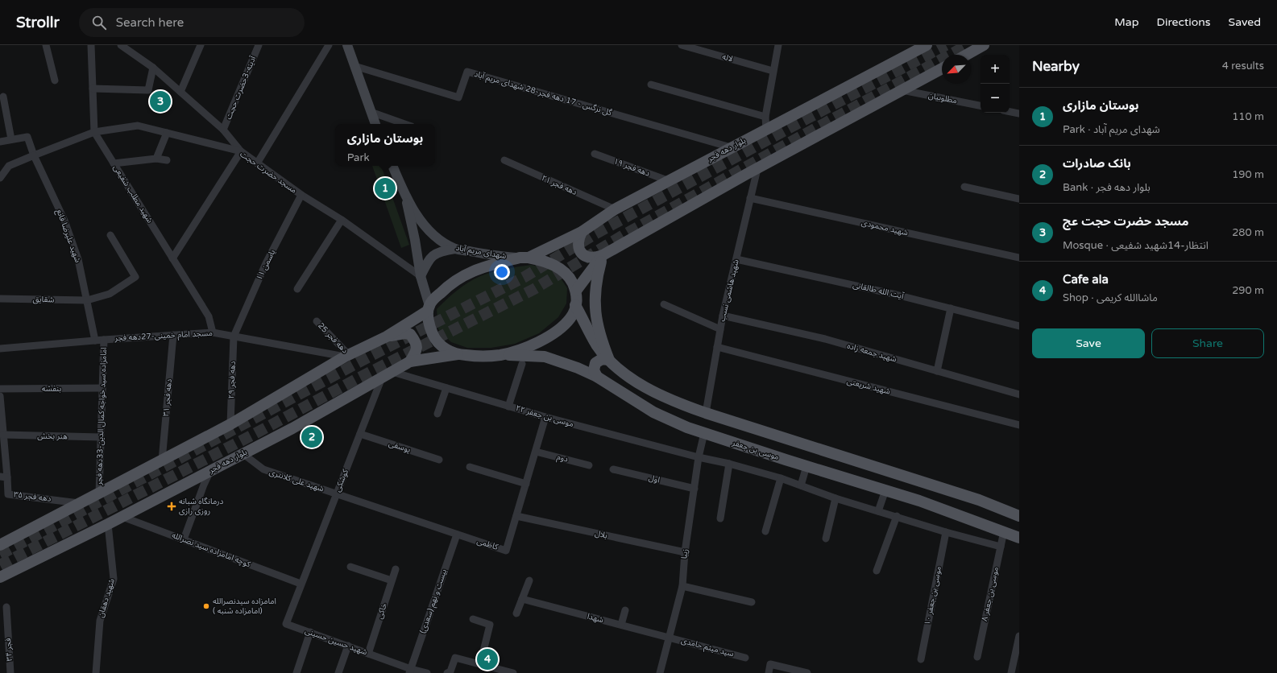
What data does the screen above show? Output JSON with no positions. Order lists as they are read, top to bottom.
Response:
{
  "streets": {
    "main road": ["بلوار دهه فجر", "شهدای مریم آباد", "موسی بن جعفر"],
    "street": [
      "لاله",
      "آدینه-3حضرت حجت",
      "گل نرگس - 17 دهه فجر-28 شهدای مریم آباد",
      "مطلوبیان",
      "دهه فجر ۱۹",
      "مسجد حضرت حجت",
      "دهه فجر ۲۱",
      "شهید مطلب شفیعی",
      "شهید محمودی",
      "شهید علیرضا قانع",
      "یاسمن ۱۱",
      "شهید هاشمی نسب",
      "آیت الله طالقانی",
      "شقایق",
      "مسجد امام خمینی-27دهه فجر",
      "دهه فجر 25",
      "شهید جمعه زاده",
      "دهه فجر ۲۹",
      "شهید شریعتی",
      "بنفشه",
      "دهه فجر ۳۱",
      "امامزاده سید خواجه کمال الدین-33دهه فجر",
      "موسی بن جعفر ۲۲",
      "هنر بخش",
      "یوسفی",
      "دوم",
      "اول",
      "شهید علی کلانتری",
      "کوشکی",
      "دهه فجر ۳۵",
      "بلال",
      "کاظمی",
      "کوچه امامزاده سید نصرالله",
      "زیبا",
      "موسی بن جعفر ۸",
      "موسی بن جعفر ۱۰",
      "شهید دهقان",
      "بیست و نهم (سعدی)",
      "خاکی",
      "شهدا",
      "شهید حسین حسینی",
      "سید میثم حامدی",
      "فجر ۳۴"
    ]
  },
  "crossings": [
    ["گل نرگس - 17 دهه فجر-28 شهدای مریم آباد", "بلوار دهه فجر"],
    ["بلوار دهه فجر", "دهه فجر ۱۹"],
    ["بلوار دهه فجر", "دهه فجر ۲۱"],
    ["بلوار دهه فجر", "شهدای مریم آباد"],
    ["بلوار دهه فجر", "موسی بن جعفر ۲۲"],
    ["بلوار دهه فجر", "شهید علی کلانتری"],
    ["بلوار دهه فجر", "کوشکی"],
    ["بلوار دهه فجر", "کوچه امامزاده سید نصرالله"],
    ["بلوار دهه فجر", "شهید دهقان"],
    ["مسجد حضرت حجت", "شهید مطلب شفیعی"],
    ["مسجد حضرت حجت", "شهید علیرضا قانع"],
    ["مسجد حضرت حجت", "یاسمن ۱۱"],
    ["شهید مطلب شفیعی", "مسجد امام خمینی-27دهه فجر"],
    ["شهید محمودی", "شهید هاشمی نسب"],
    ["شهید علیرضا قانع", "شقایق"],
    ["شهید علیرضا قانع", "مسجد امام خمینی-27دهه فجر"],
    ["یاسمن ۱۱", "مسجد امام خمینی-27دهه فجر"],
    ["یاسمن ۱۱", "دهه فجر ۲۹"],
    ["شهید هاشمی نسب", "آیت الله طالقانی"],
    ["شهید هاشمی نسب", "شهید جمعه زاده"],
    ["شهید هاشمی نسب", "شهید شریعتی"],
    ["مسجد امام خمینی-27دهه فجر", "دهه فجر 25"],
    ["مسجد امام خمینی-27دهه فجر", "دهه فجر ۲۹"],
    ["مسجد امام خمینی-27دهه فجر", "دهه فجر ۳۱"],
    ["مسجد امام خمینی-27دهه فجر", "امامزاده سید خواجه کمال الدین-33دهه فجر"],
    ["بنفشه", "امامزاده سید خواجه کمال الدین-33دهه فجر"],
    ["امامزاده سید خواجه کمال الدین-33دهه فجر", "هنر بخش"],
    ["موسی بن جعفر ۲۲", "کاظمی"],
    ["موسی بن جعفر ۲۲", "زیبا"],
    ["موسی بن جعفر ۲۲", "موسی بن جعفر ۸"],
    ["موسی بن جعفر ۲۲", "موسی بن جعفر ۱۰"],
    ["یوسفی", "کوشکی"],
    ["موسی بن جعفر", "زیبا"],
    ["موسی بن جعفر", "موسی بن جعفر ۸"],
    ["دوم", "کاظمی"],
    ["اول", "زیبا"],
    ["شهید علی کلانتری", "کوشکی"],
    ["شهید علی کلانتری", "کاظمی"],
    ["کوشکی", "کاظمی"],
    ["کوشکی", "کوچه امامزاده سید نصرالله"],
    ["کوشکی", "شهید حسین حسینی"],
    ["بلال", "کاظمی"],
    ["بلال", "زیبا"],
    ["کاظمی", "بیست و نهم (سعدی)"],
    ["کوچه امامزاده سید نصرالله", "شهید حسین حسینی"],
    ["زیبا", "شهدا"],
    ["زیبا", "سید میثم حامدی"],
    ["بیست و نهم (سعدی)", "شهید حسین حسینی"],
    ["خاکی", "شهید حسین حسینی"],
    ["شهدا", "سید میثم حامدی"]
  ],
  "places": {
    "health": ["درمانگاه شبانه روزی رازی"],
    "other": ["امامزاده سیدنصرالله ( امامزاده شنبه)"]
  },
  "north": "bottom left",
  "page": {
    "header": "Strollr",
    "search": "Search here",
    "nav": ["Map", "Directions", "Saved"],
    "heading": ["Nearby", "4 results"],
    "map_buttons": ["+", "−"],
    "list": [
      {
        "mark": "1",
        "name": "بوستان مازاری",
        "note": "Park · شهدای مریم آباد",
        "value": "110 m"
      },
      {
        "mark": "2",
        "name": "بانک صادرات",
        "note": "Bank · بلوار دهه فجر",
        "value": "190 m"
      },
      {
        "mark": "3",
        "name": "مسجد حضرت حجت عج",
        "note": "Mosque · انتظار-14شهید شفیعی",
        "value": "280 m"
      },
      {
        "mark": "4",
        "name": "Cafe ala",
        "note": "Shop · ماشاالله کریمی",
        "value": "290 m"
      }
    ],
    "pins": [
      "3",
      "1",
      "2",
      "4"
    ],
    "popup": ["بوستان مازاری", "Park"],
    "buttons": ["Save", "Share"]
  }
}
